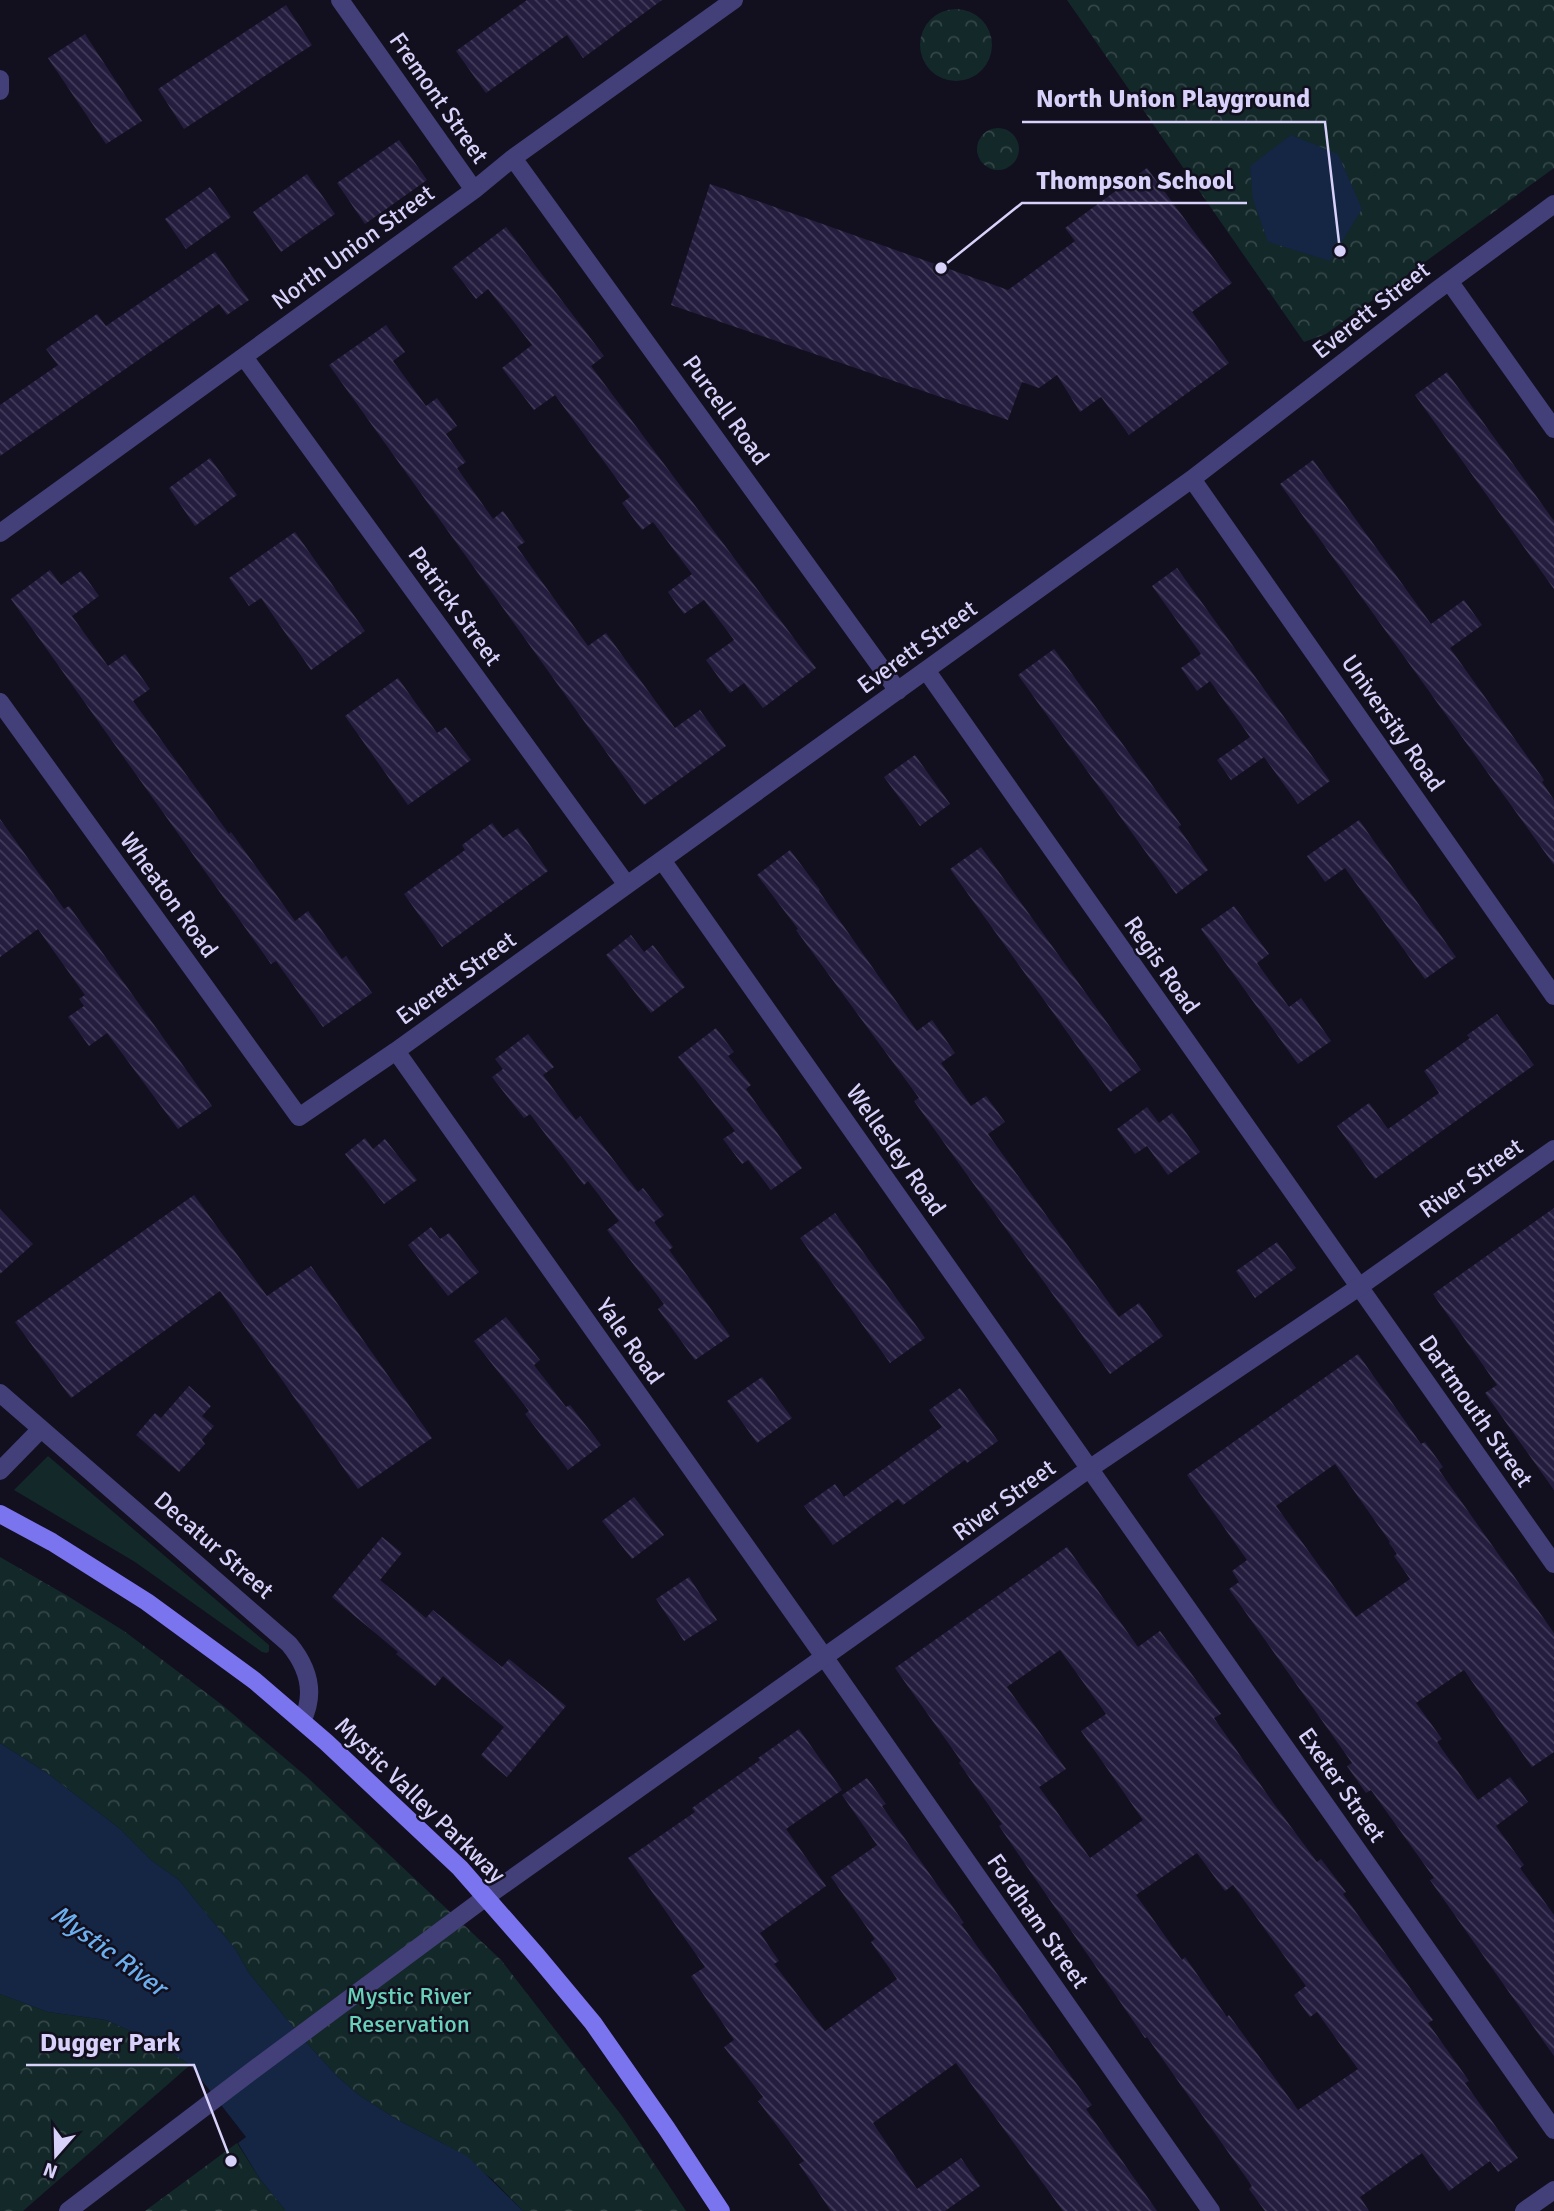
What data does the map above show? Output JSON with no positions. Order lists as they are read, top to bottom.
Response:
{
  "streets": {
    "main road": ["Mystic Valley Parkway"],
    "street": [
      "Fremont Street",
      "North Union Street",
      "Everett Street",
      "Purcell Road",
      "Patrick Street",
      "University Road",
      "Wheaton Road",
      "Regis Road",
      "Wellesley Road",
      "River Street",
      "Yale Road",
      "Dartmouth Street",
      "Decatur Street",
      "Exeter Street",
      "Fordham Street"
    ]
  },
  "crossings": [
    ["Fremont Street", "North Union Street"],
    ["North Union Street", "Purcell Road"],
    ["North Union Street", "Patrick Street"],
    ["Everett Street", "Purcell Road"],
    ["Everett Street", "Patrick Street"],
    ["Everett Street", "University Road"],
    ["Everett Street", "Wheaton Road"],
    ["Everett Street", "Regis Road"],
    ["Everett Street", "Wellesley Road"],
    ["Everett Street", "Yale Road"],
    ["Regis Road", "River Street"],
    ["Regis Road", "Dartmouth Street"],
    ["Wellesley Road", "River Street"],
    ["Wellesley Road", "Exeter Street"],
    ["River Street", "Yale Road"],
    ["River Street", "Dartmouth Street"],
    ["River Street", "Exeter Street"],
    ["River Street", "Mystic Valley Parkway"],
    ["River Street", "Fordham Street"],
    ["Yale Road", "Fordham Street"],
    ["Decatur Street", "Mystic Valley Parkway"]
  ],
  "water": ["Mystic River"],
  "parks": ["Mystic River Reservation"],
  "places": ["North Union Playground", "Thompson School", "Dugger Park"],
  "north": "bottom"
}
